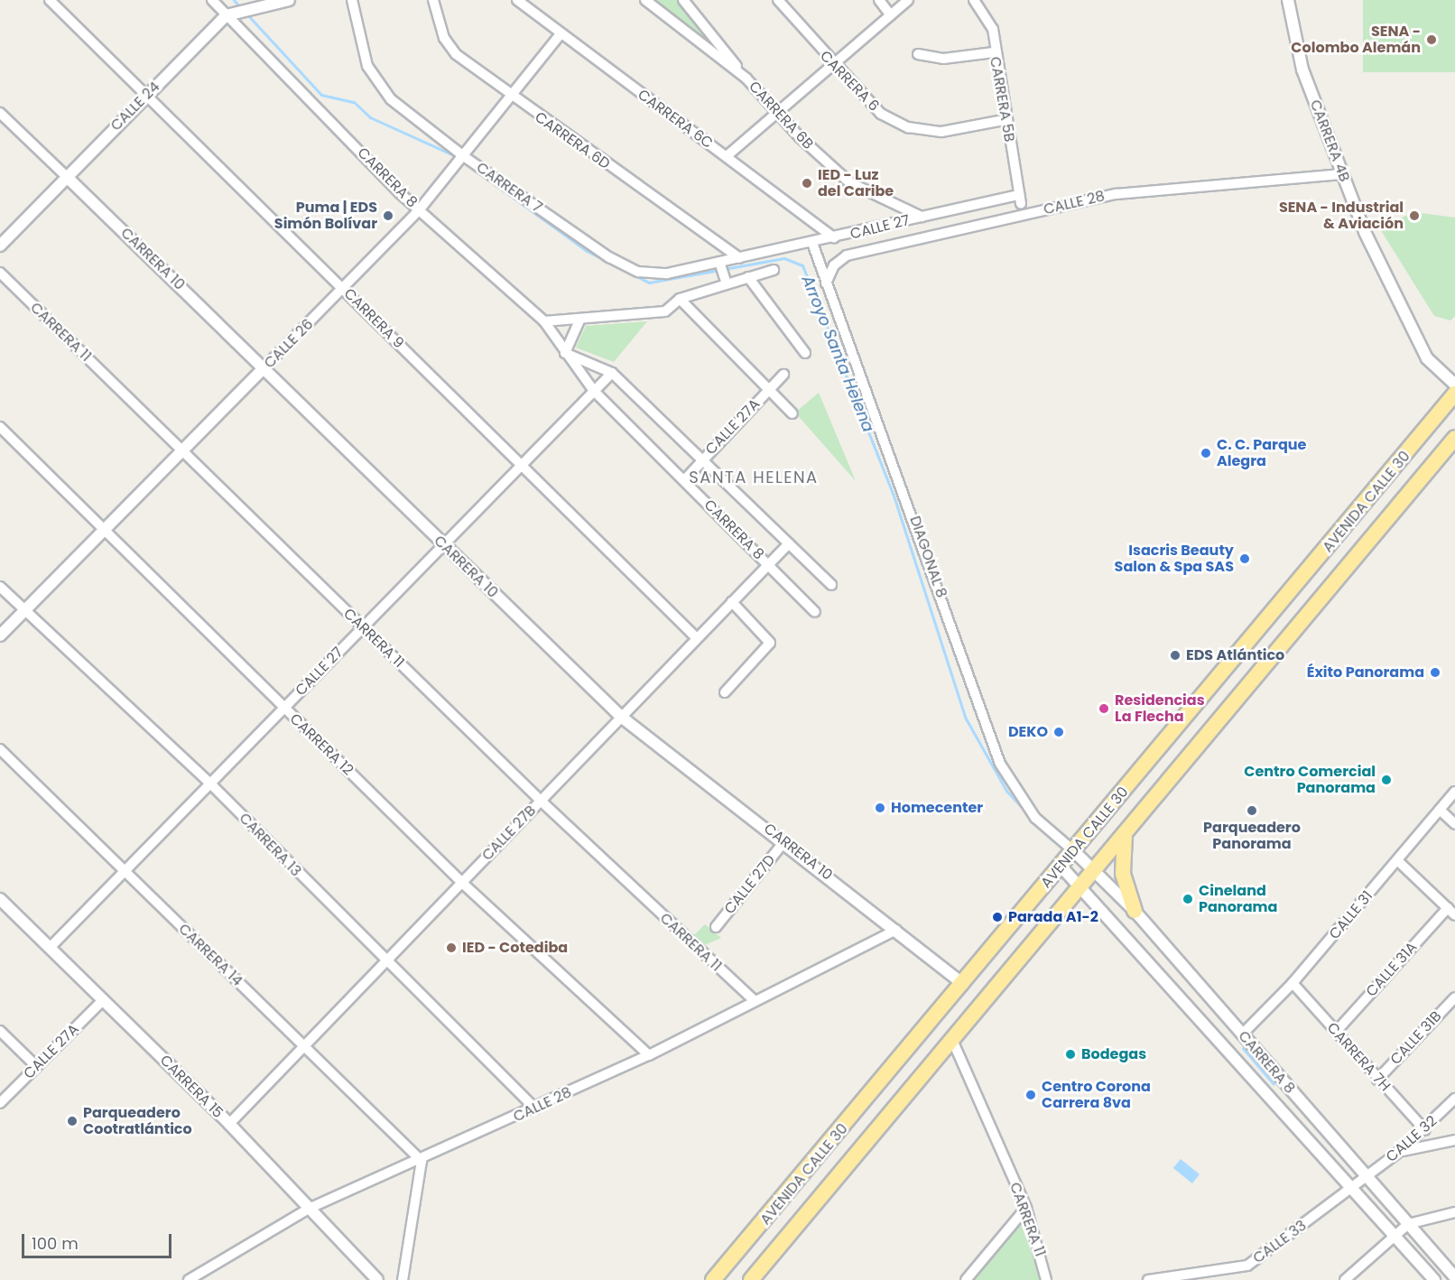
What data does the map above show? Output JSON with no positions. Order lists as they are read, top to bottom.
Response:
{
  "streets": {
    "highway": ["AVENIDA CALLE 30"],
    "street": [
      "CARRERA 6",
      "CARRERA 5B",
      "CALLE 24",
      "CARRERA 6B",
      "CARRERA 6C",
      "CARRERA 6D",
      "CARRERA 4B",
      "CARRERA 8",
      "CARRERA 7",
      "CALLE 28",
      "CALLE 27",
      "CARRERA 10",
      "CARRERA 9",
      "CARRERA 11",
      "CALLE 26",
      "CALLE 27A",
      "DIAGONAL 8",
      "CARRERA 12",
      "CALLE 27B",
      "CARRERA 13",
      "CALLE 27D",
      "CALLE 31",
      "CARRERA 14",
      "CALLE 31A",
      "CALLE 31B",
      "CARRERA 7H",
      "CARRERA 15",
      "CALLE 32",
      "CALLE 33"
    ]
  },
  "crossings": [
    ["CARRERA 6", "CARRERA 5B"],
    ["CARRERA 5B", "CALLE 27"],
    ["CALLE 24", "CARRERA 8"],
    ["CALLE 24", "CARRERA 10"],
    ["CALLE 24", "CARRERA 9"],
    ["CARRERA 6B", "CALLE 27"],
    ["CARRERA 6C", "CALLE 27"],
    ["CARRERA 6C", "CALLE 26"],
    ["CARRERA 6D", "CARRERA 7"],
    ["CARRERA 6D", "CALLE 27"],
    ["CARRERA 6D", "CALLE 26"],
    ["CARRERA 4B", "CALLE 28"],
    ["CARRERA 8", "CALLE 27"],
    ["CARRERA 8", "CALLE 26"],
    ["CARRERA 8", "CALLE 27A"],
    ["CARRERA 8", "AVENIDA CALLE 30"],
    ["CARRERA 8", "DIAGONAL 8"],
    ["CARRERA 8", "CALLE 27B"],
    ["CARRERA 8", "CALLE 31"],
    ["CARRERA 8", "CALLE 32"],
    ["CARRERA 8", "CALLE 33"],
    ["CARRERA 7", "CALLE 27"],
    ["CARRERA 7", "CALLE 26"],
    ["CALLE 28", "CARRERA 10"],
    ["CALLE 28", "CARRERA 11"],
    ["CALLE 28", "DIAGONAL 8"],
    ["CALLE 28", "CARRERA 12"],
    ["CALLE 28", "CARRERA 13"],
    ["CALLE 28", "CARRERA 14"],
    ["CALLE 28", "CARRERA 15"],
    ["CALLE 27", "CARRERA 10"],
    ["CALLE 27", "CARRERA 9"],
    ["CALLE 27", "CARRERA 11"],
    ["CALLE 27", "DIAGONAL 8"],
    ["CALLE 27", "CARRERA 12"],
    ["CALLE 27", "CARRERA 13"],
    ["CALLE 27", "CARRERA 14"],
    ["CALLE 27", "CARRERA 15"],
    ["CARRERA 10", "CALLE 26"],
    ["CARRERA 10", "AVENIDA CALLE 30"],
    ["CARRERA 10", "CALLE 27B"],
    ["CARRERA 10", "CALLE 27D"],
    ["CARRERA 9", "CALLE 26"],
    ["CARRERA 9", "CALLE 27B"],
    ["CARRERA 11", "CALLE 26"],
    ["CARRERA 11", "AVENIDA CALLE 30"],
    ["CARRERA 11", "CALLE 27B"],
    ["CALLE 26", "CARRERA 12"],
    ["CALLE 26", "CARRERA 13"],
    ["CALLE 27A", "CARRERA 15"],
    ["AVENIDA CALLE 30", "DIAGONAL 8"],
    ["CARRERA 12", "CALLE 27B"],
    ["CALLE 27B", "CARRERA 13"],
    ["CALLE 27B", "CARRERA 14"],
    ["CALLE 27B", "CARRERA 15"],
    ["CALLE 31", "CARRERA 7H"],
    ["CALLE 31A", "CARRERA 7H"],
    ["CALLE 31B", "CARRERA 7H"],
    ["CARRERA 7H", "CALLE 32"],
    ["CALLE 32", "CALLE 33"]
  ],
  "districts": ["SANTA HELENA"],
  "water": ["Arroyo Santa Helena"],
  "places": [
    "SENA - Colombo Alemán",
    "IED - Luz del Caribe",
    "Puma | EDS Simón Bolívar",
    "SENA - Industrial & Aviación",
    "C. C. Parque Alegra",
    "Isacris Beauty Salon & Spa SAS",
    "EDS Atlántico",
    "Éxito Panorama",
    "Residencias La Flecha",
    "DEKO",
    "Centro Comercial Panorama",
    "Homecenter",
    "Parqueadero Panorama",
    "Cineland Panorama",
    "Parada A1-2",
    "IED - Cotediba",
    "Bodegas",
    "Centro Corona Carrera 8va",
    "Parqueadero Cootratlántico"
  ],
  "scale_bar": "100 m"
}
